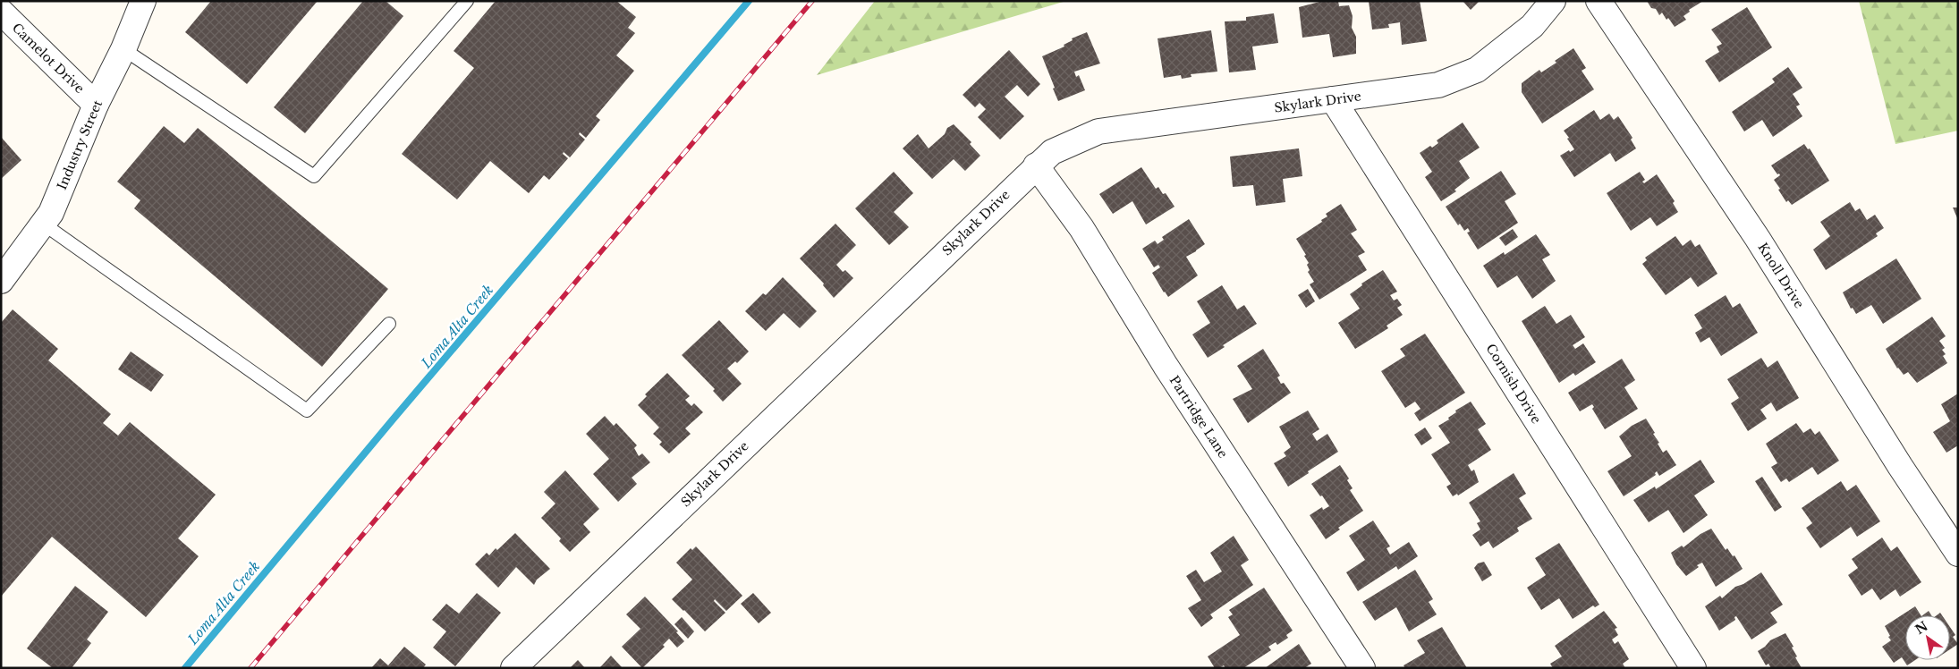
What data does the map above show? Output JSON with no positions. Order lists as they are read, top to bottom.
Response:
{
  "streets": {
    "street": [
      "Camelot Drive",
      "Skylark Drive",
      "Industry Street",
      "Knoll Drive",
      "Cornish Drive",
      "Partridge Lane"
    ]
  },
  "crossings": [
    ["Camelot Drive", "Industry Street"],
    ["Skylark Drive", "Cornish Drive"],
    ["Skylark Drive", "Partridge Lane"]
  ],
  "water": ["Loma Alta Creek"],
  "north": "top left"
}
